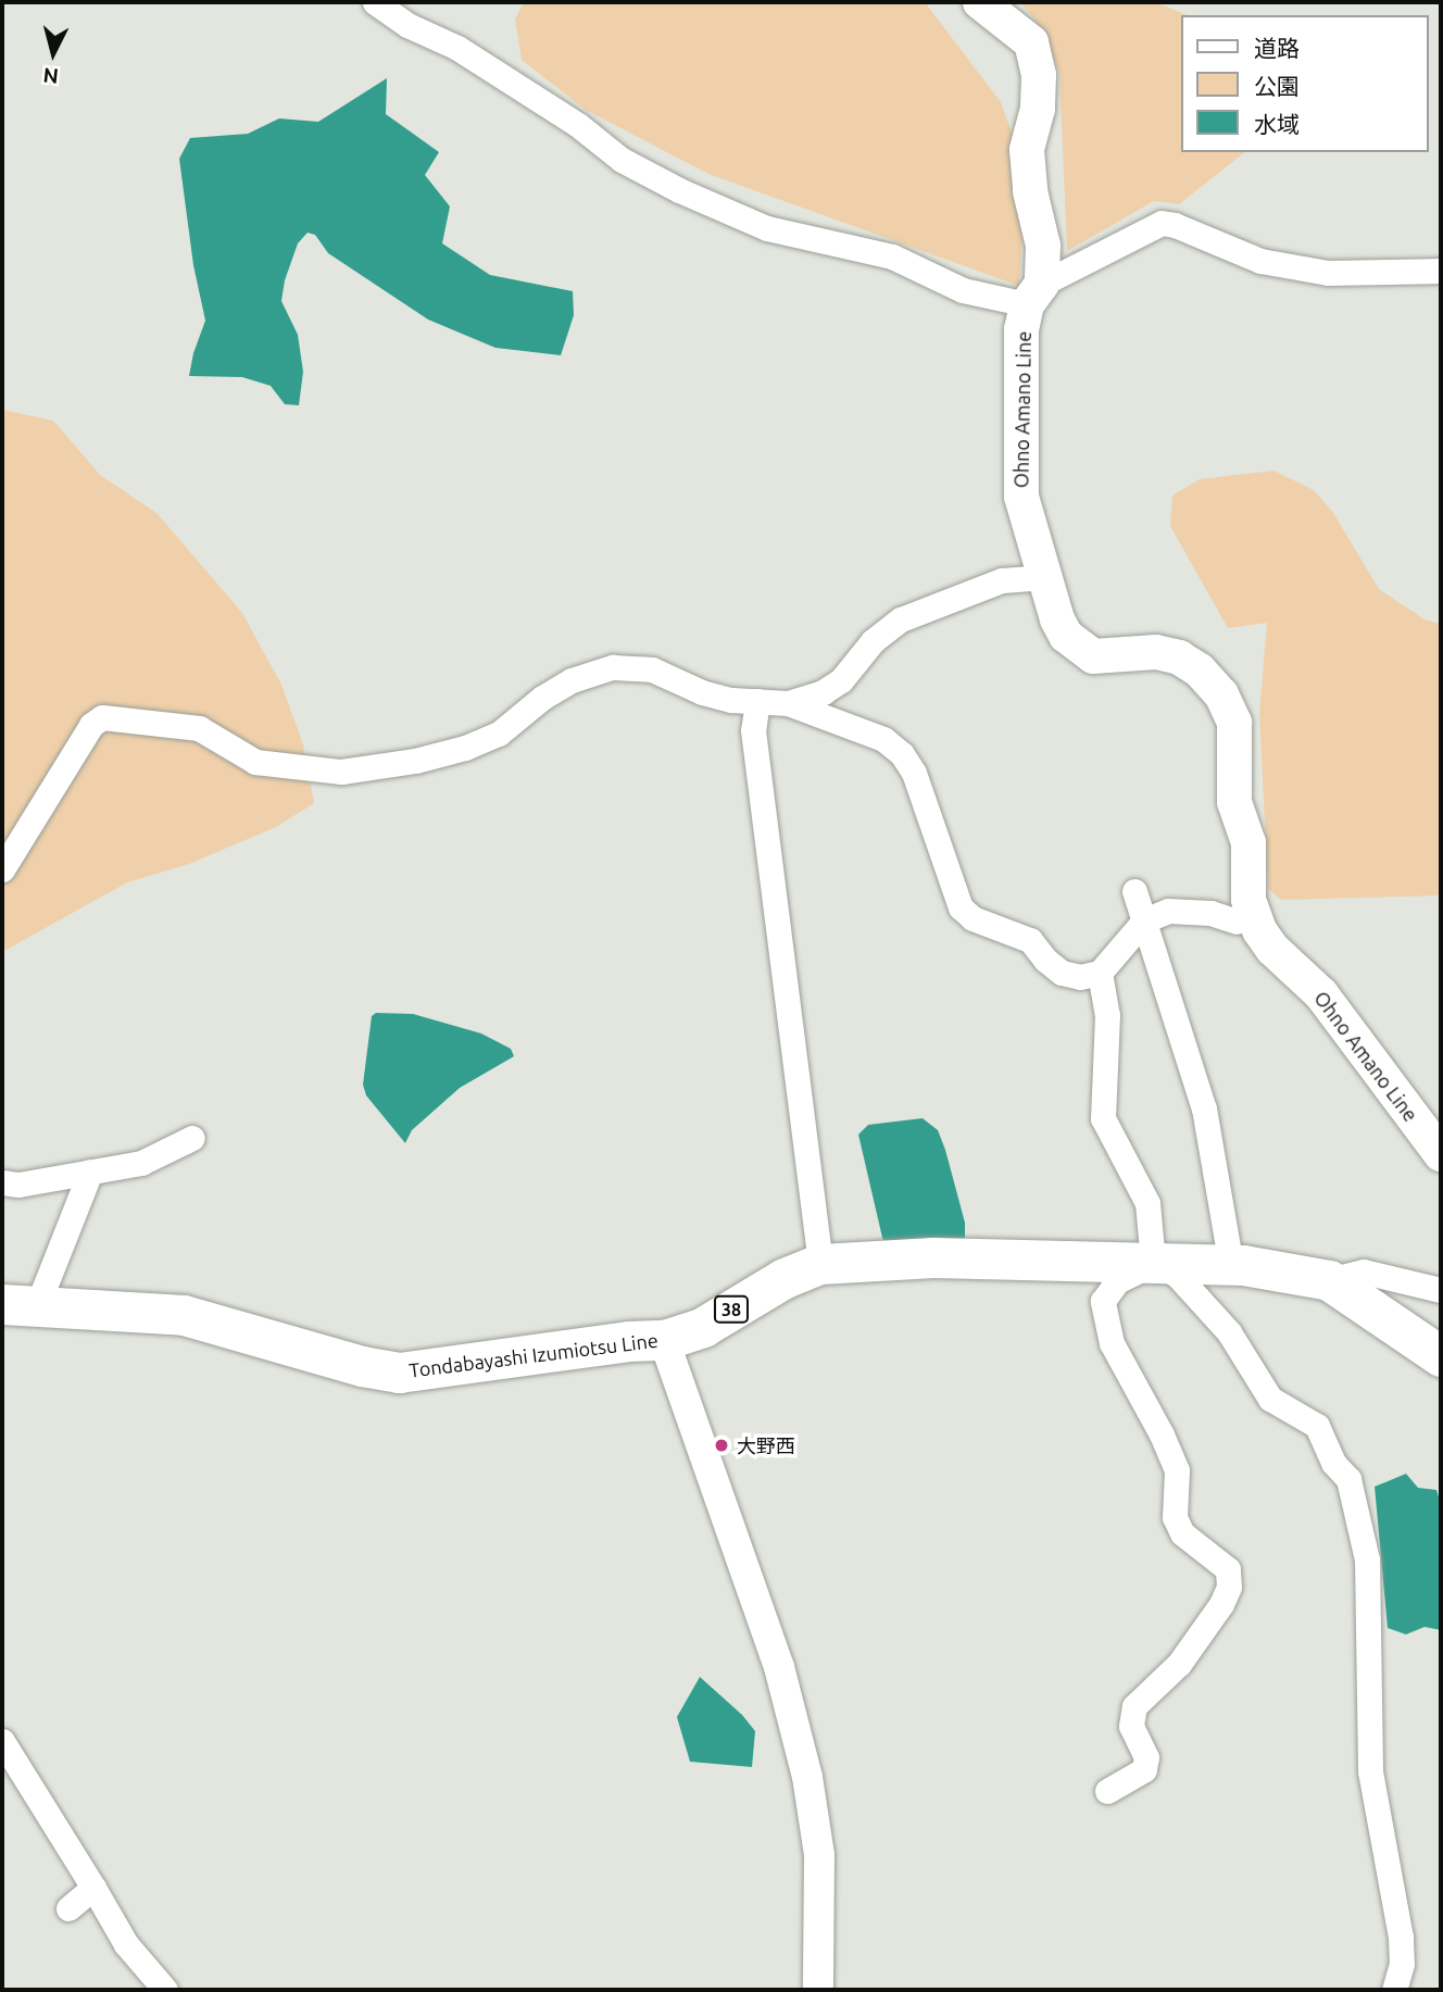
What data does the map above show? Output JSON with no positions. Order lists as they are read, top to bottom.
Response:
{
  "streets": {
    "main road": ["Ohno Amano Line", "38", "Tondabayashi Izumiotsu Line"]
  },
  "places": ["大野西"],
  "legend": ["道路", "公園", "水域"],
  "north": "bottom"
}
